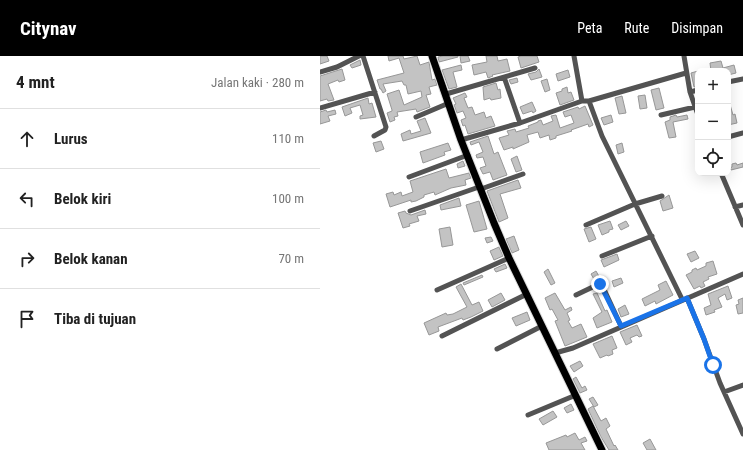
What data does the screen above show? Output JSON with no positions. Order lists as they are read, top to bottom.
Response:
{
  "page": {
    "header": "Citynav",
    "nav": ["Peta", "Rute", "Disimpan"],
    "heading": ["4 mnt", "Jalan kaki · 280 m"],
    "map_buttons": ["+", "−"],
    "list": [
      ["Lurus", "110 m"],
      ["Belok kiri", "100 m"],
      ["Belok kanan", "70 m"],
      "Tiba di tujuan"
    ]
  }
}
